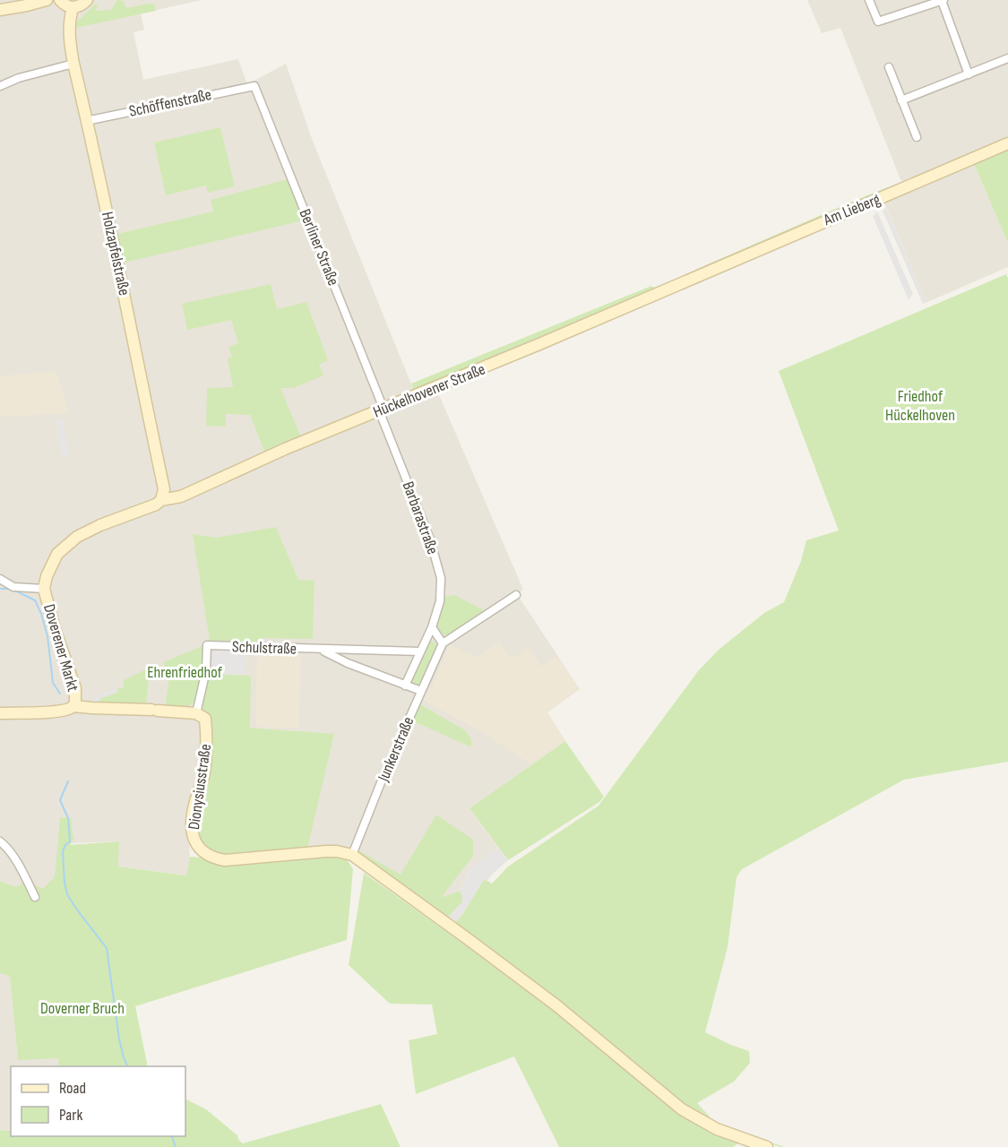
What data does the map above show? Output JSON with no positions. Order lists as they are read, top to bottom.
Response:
{
  "streets": {
    "street": [
      "Schöffenstraße",
      "Am Lieberg",
      "Berliner Straße",
      "Holzapfelstraße",
      "Hückelhovener Straße",
      "Barbarastraße",
      "Doverener Markt",
      "Schulstraße",
      "Junkerstraße",
      "Dionysiusstraße"
    ]
  },
  "crossings": [
    ["Schöffenstraße", "Berliner Straße"],
    ["Schöffenstraße", "Holzapfelstraße"],
    ["Am Lieberg", "Hückelhovener Straße"],
    ["Berliner Straße", "Hückelhovener Straße"],
    ["Berliner Straße", "Barbarastraße"],
    ["Holzapfelstraße", "Hückelhovener Straße"],
    ["Hückelhovener Straße", "Barbarastraße"],
    ["Hückelhovener Straße", "Doverener Markt"],
    ["Barbarastraße", "Schulstraße"],
    ["Schulstraße", "Junkerstraße"],
    ["Schulstraße", "Dionysiusstraße"],
    ["Junkerstraße", "Dionysiusstraße"]
  ],
  "parks": ["Friedhof Hückelhoven", "Ehrenfriedhof", "Doverner Bruch"],
  "legend": ["Road", "Park"]
}
